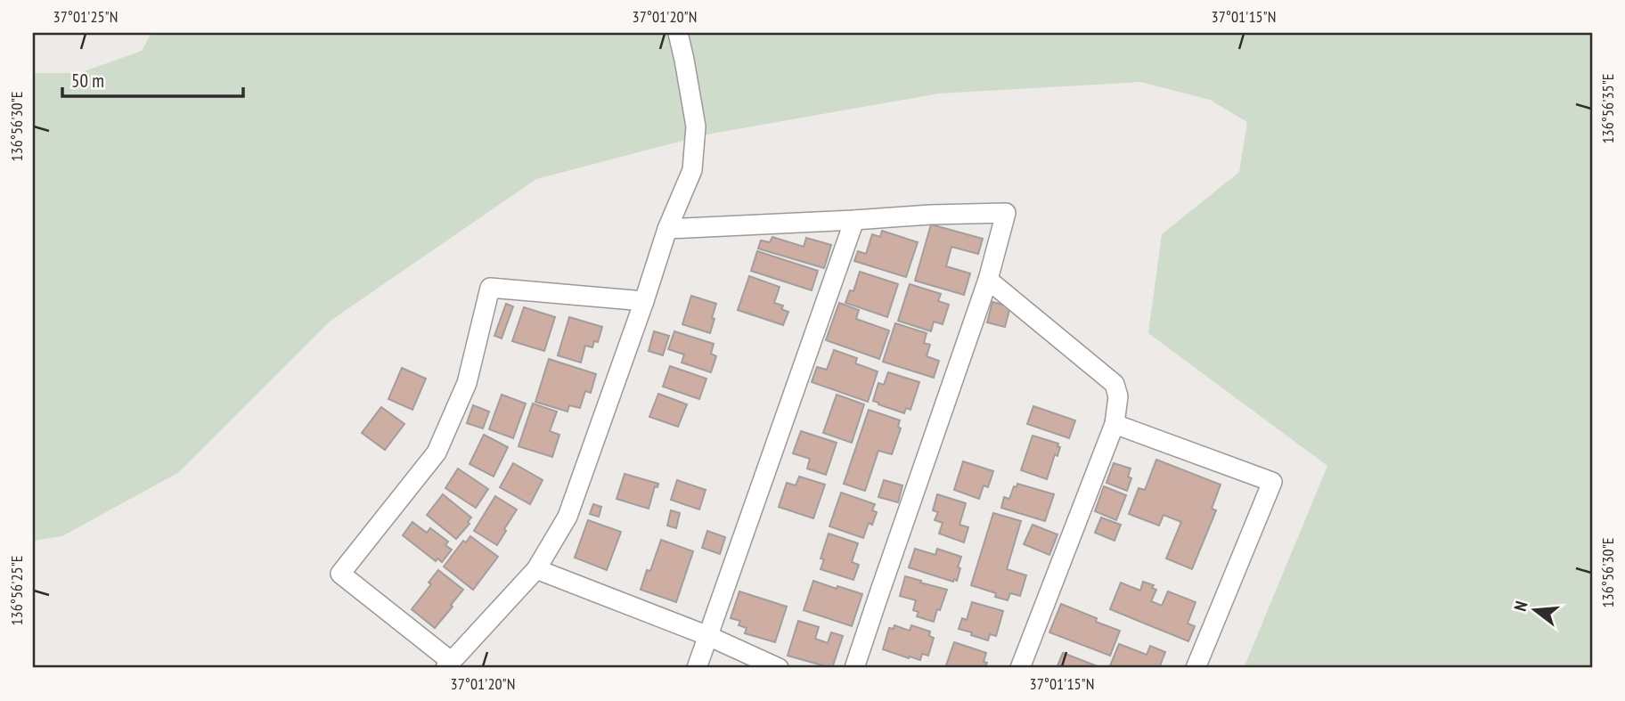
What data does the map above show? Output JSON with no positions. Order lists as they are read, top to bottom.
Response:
{
  "scale_bar": "50 m",
  "north": "left",
  "coordinates": [
    "37°01'25\"N",
    "37°01'20\"N",
    "37°01'15\"N",
    "136°56'35\"E",
    "136°56'30\"E",
    "136°56'25\"E"
  ]
}
